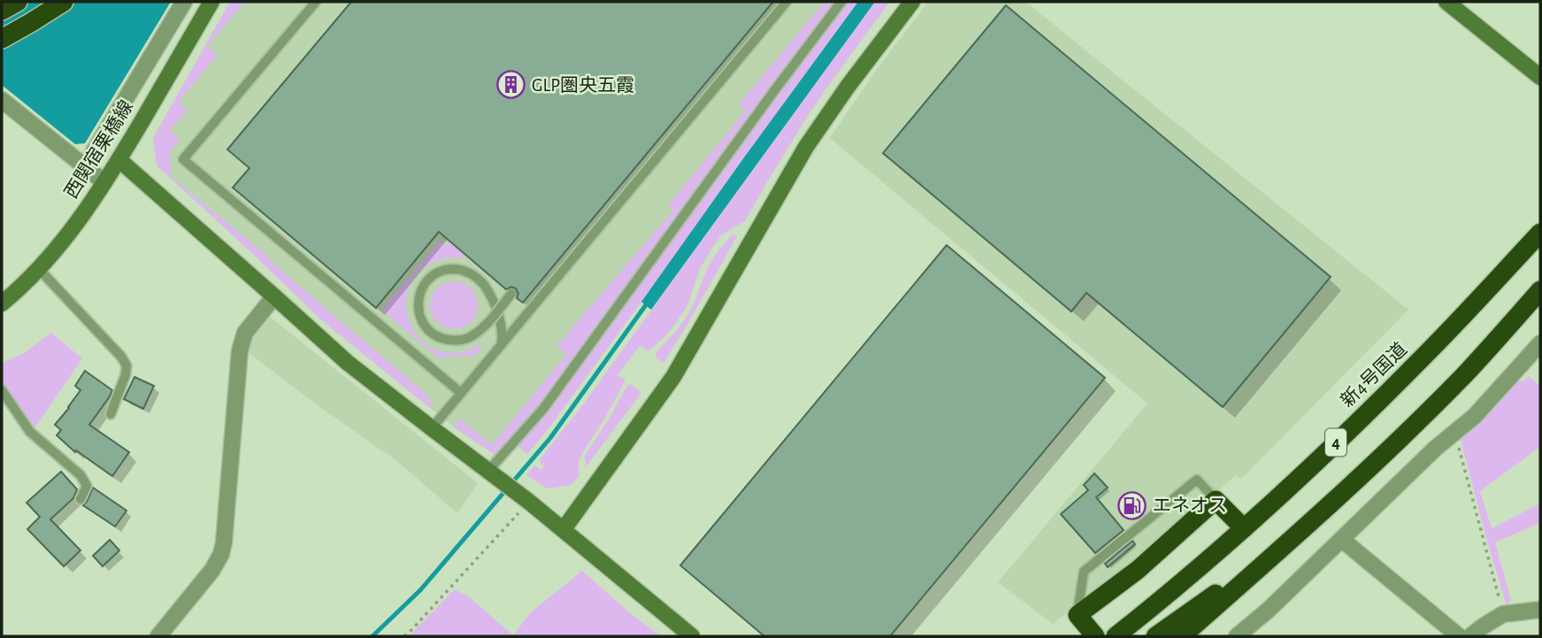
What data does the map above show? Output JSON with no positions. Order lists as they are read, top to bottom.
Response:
{
  "streets": {
    "highway": ["新4号国道", "4"],
    "street": ["西関宿栗橋線"]
  },
  "places": {
    "building": ["GLP圏央五霞"],
    "fuel station": ["エネオス"]
  }
}
